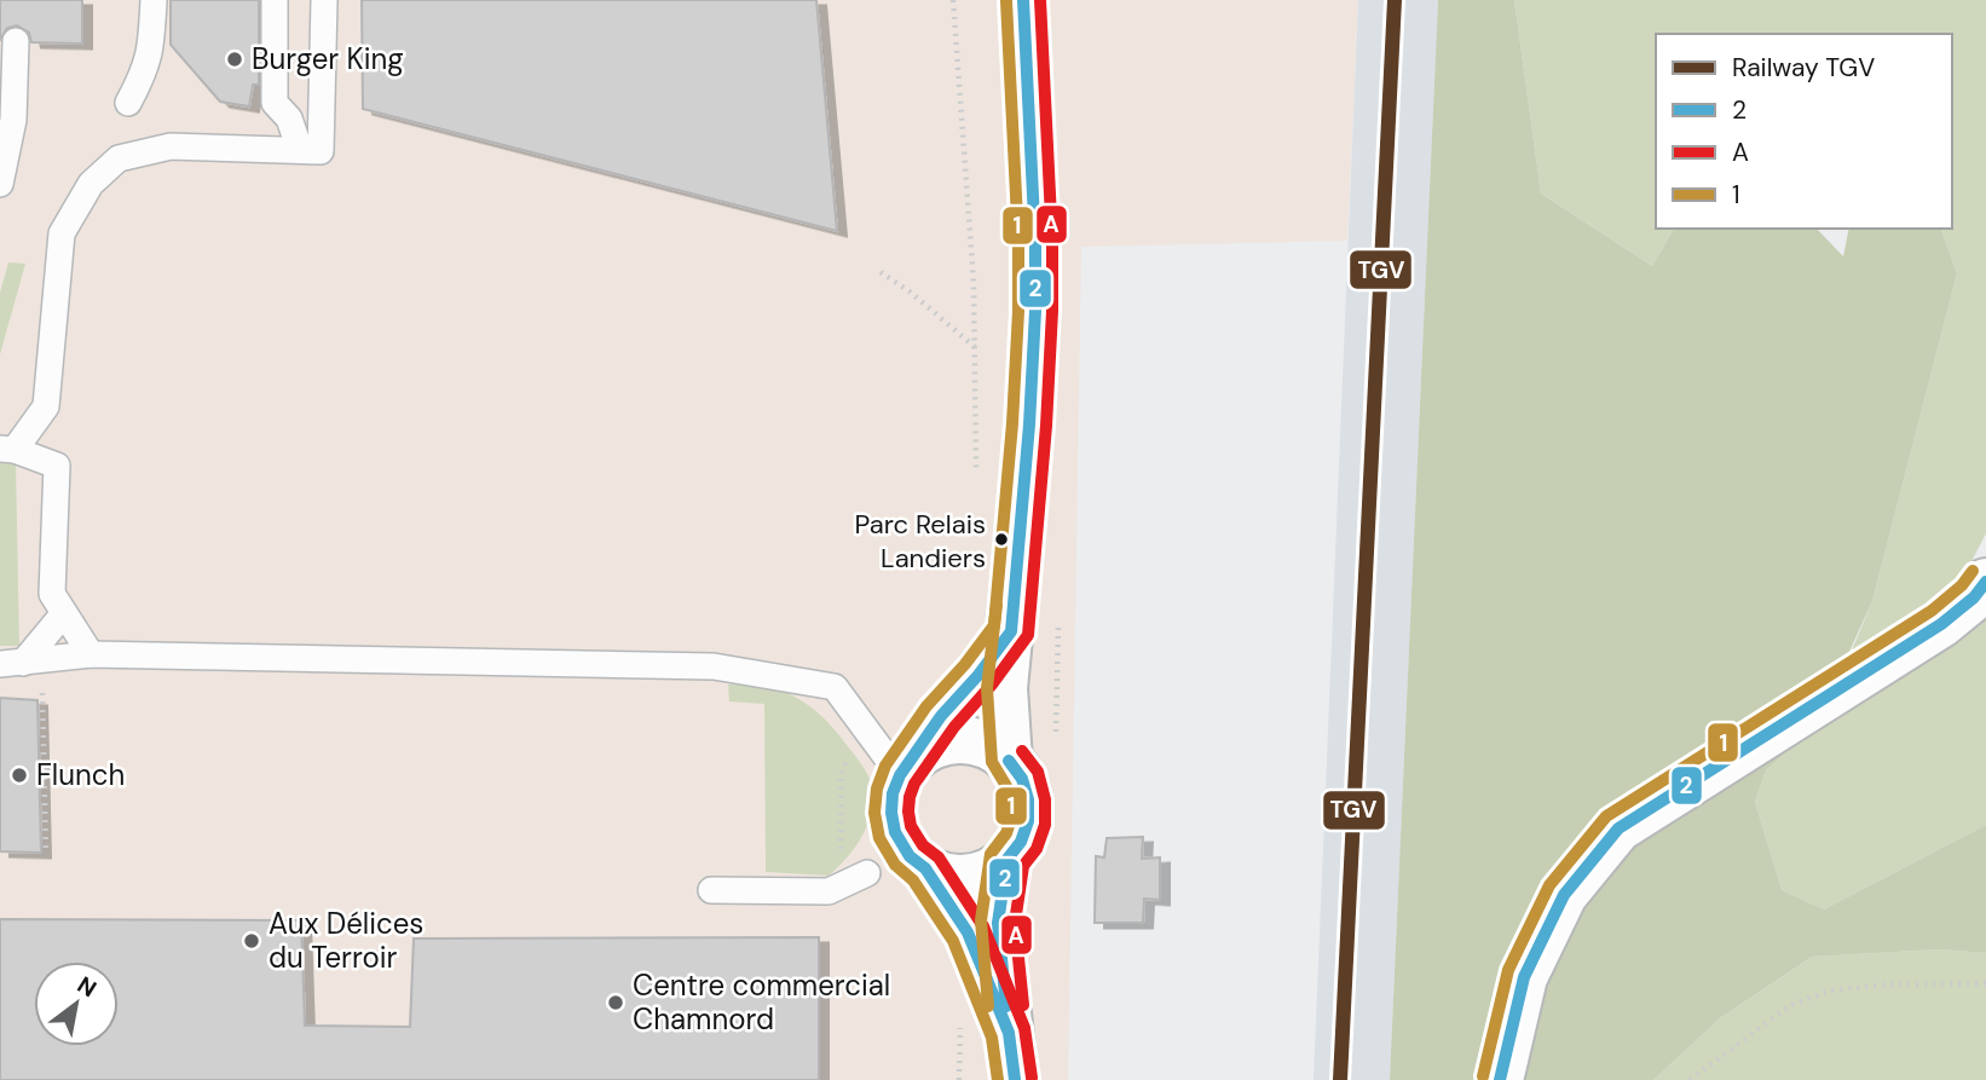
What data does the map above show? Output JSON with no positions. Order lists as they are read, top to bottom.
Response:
{
  "places": [
    "Burger King",
    "Parc Relais Landiers",
    "Flunch",
    "Aux Délices du Terroir",
    "Centre commercial Chamnord"
  ],
  "lines": [
    "rail line TGV",
    "transit line 2",
    "transit line A",
    "transit line 1"
  ],
  "legend": [
    "Railway TGV",
    "2",
    "A",
    "1"
  ],
  "north": "top right"
}
